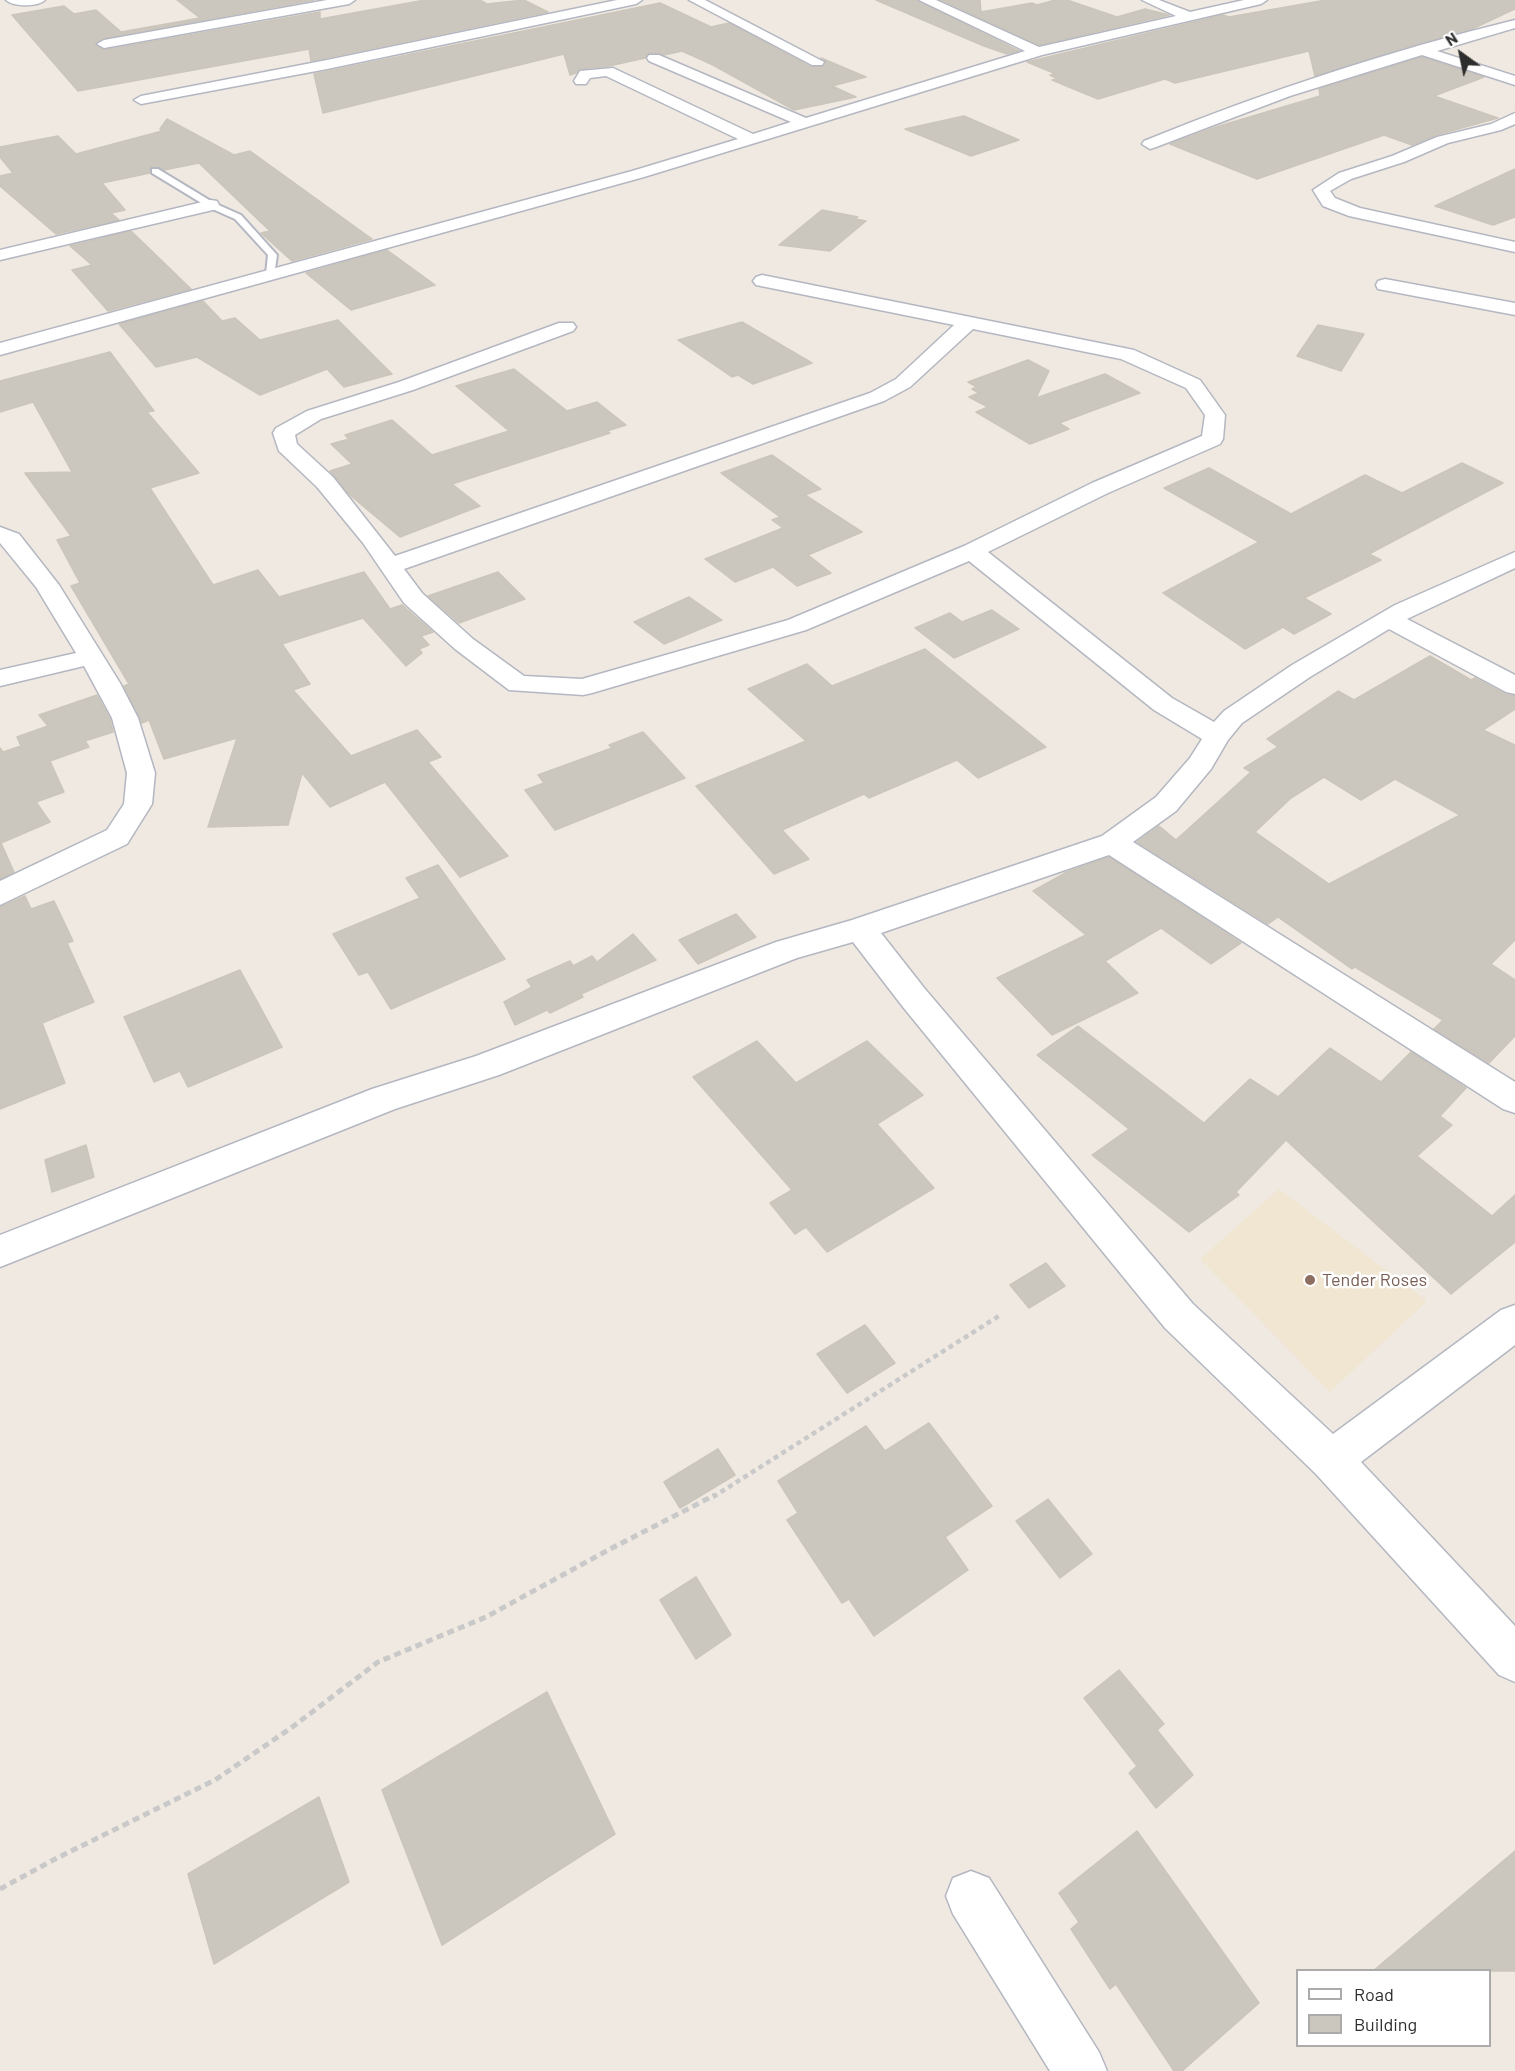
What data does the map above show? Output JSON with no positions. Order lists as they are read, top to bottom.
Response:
{
  "places": ["Tender Roses"],
  "legend": ["Road", "Building"],
  "north": "top left"
}
